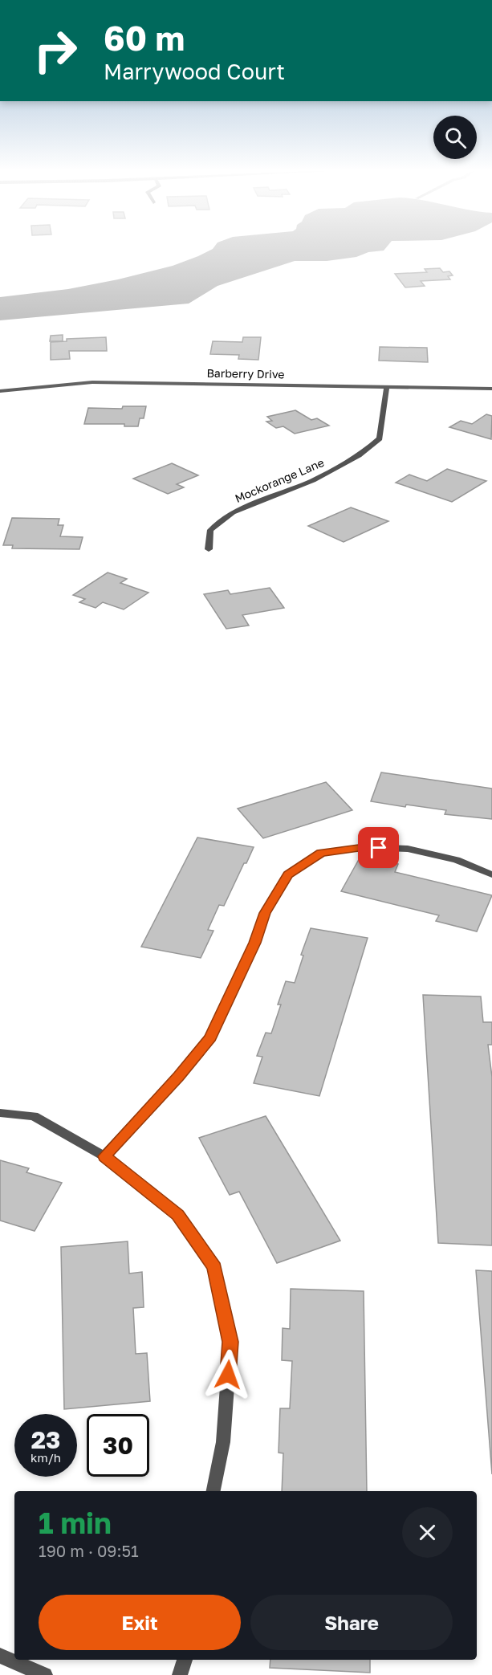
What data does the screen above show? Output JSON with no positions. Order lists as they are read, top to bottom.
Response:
{
  "streets": {
    "street": ["Barberry Drive", "Mockorange Lane"]
  },
  "crossings": [
    ["Barberry Drive", "Mockorange Lane"]
  ],
  "page": {
    "turn": ["60 m", "Marrywood Court"],
    "speed": "23 km/h",
    "limit": "30",
    "heading": ["1 min", "190 m · 09:51"],
    "buttons": ["Exit", "Share"]
  }
}
